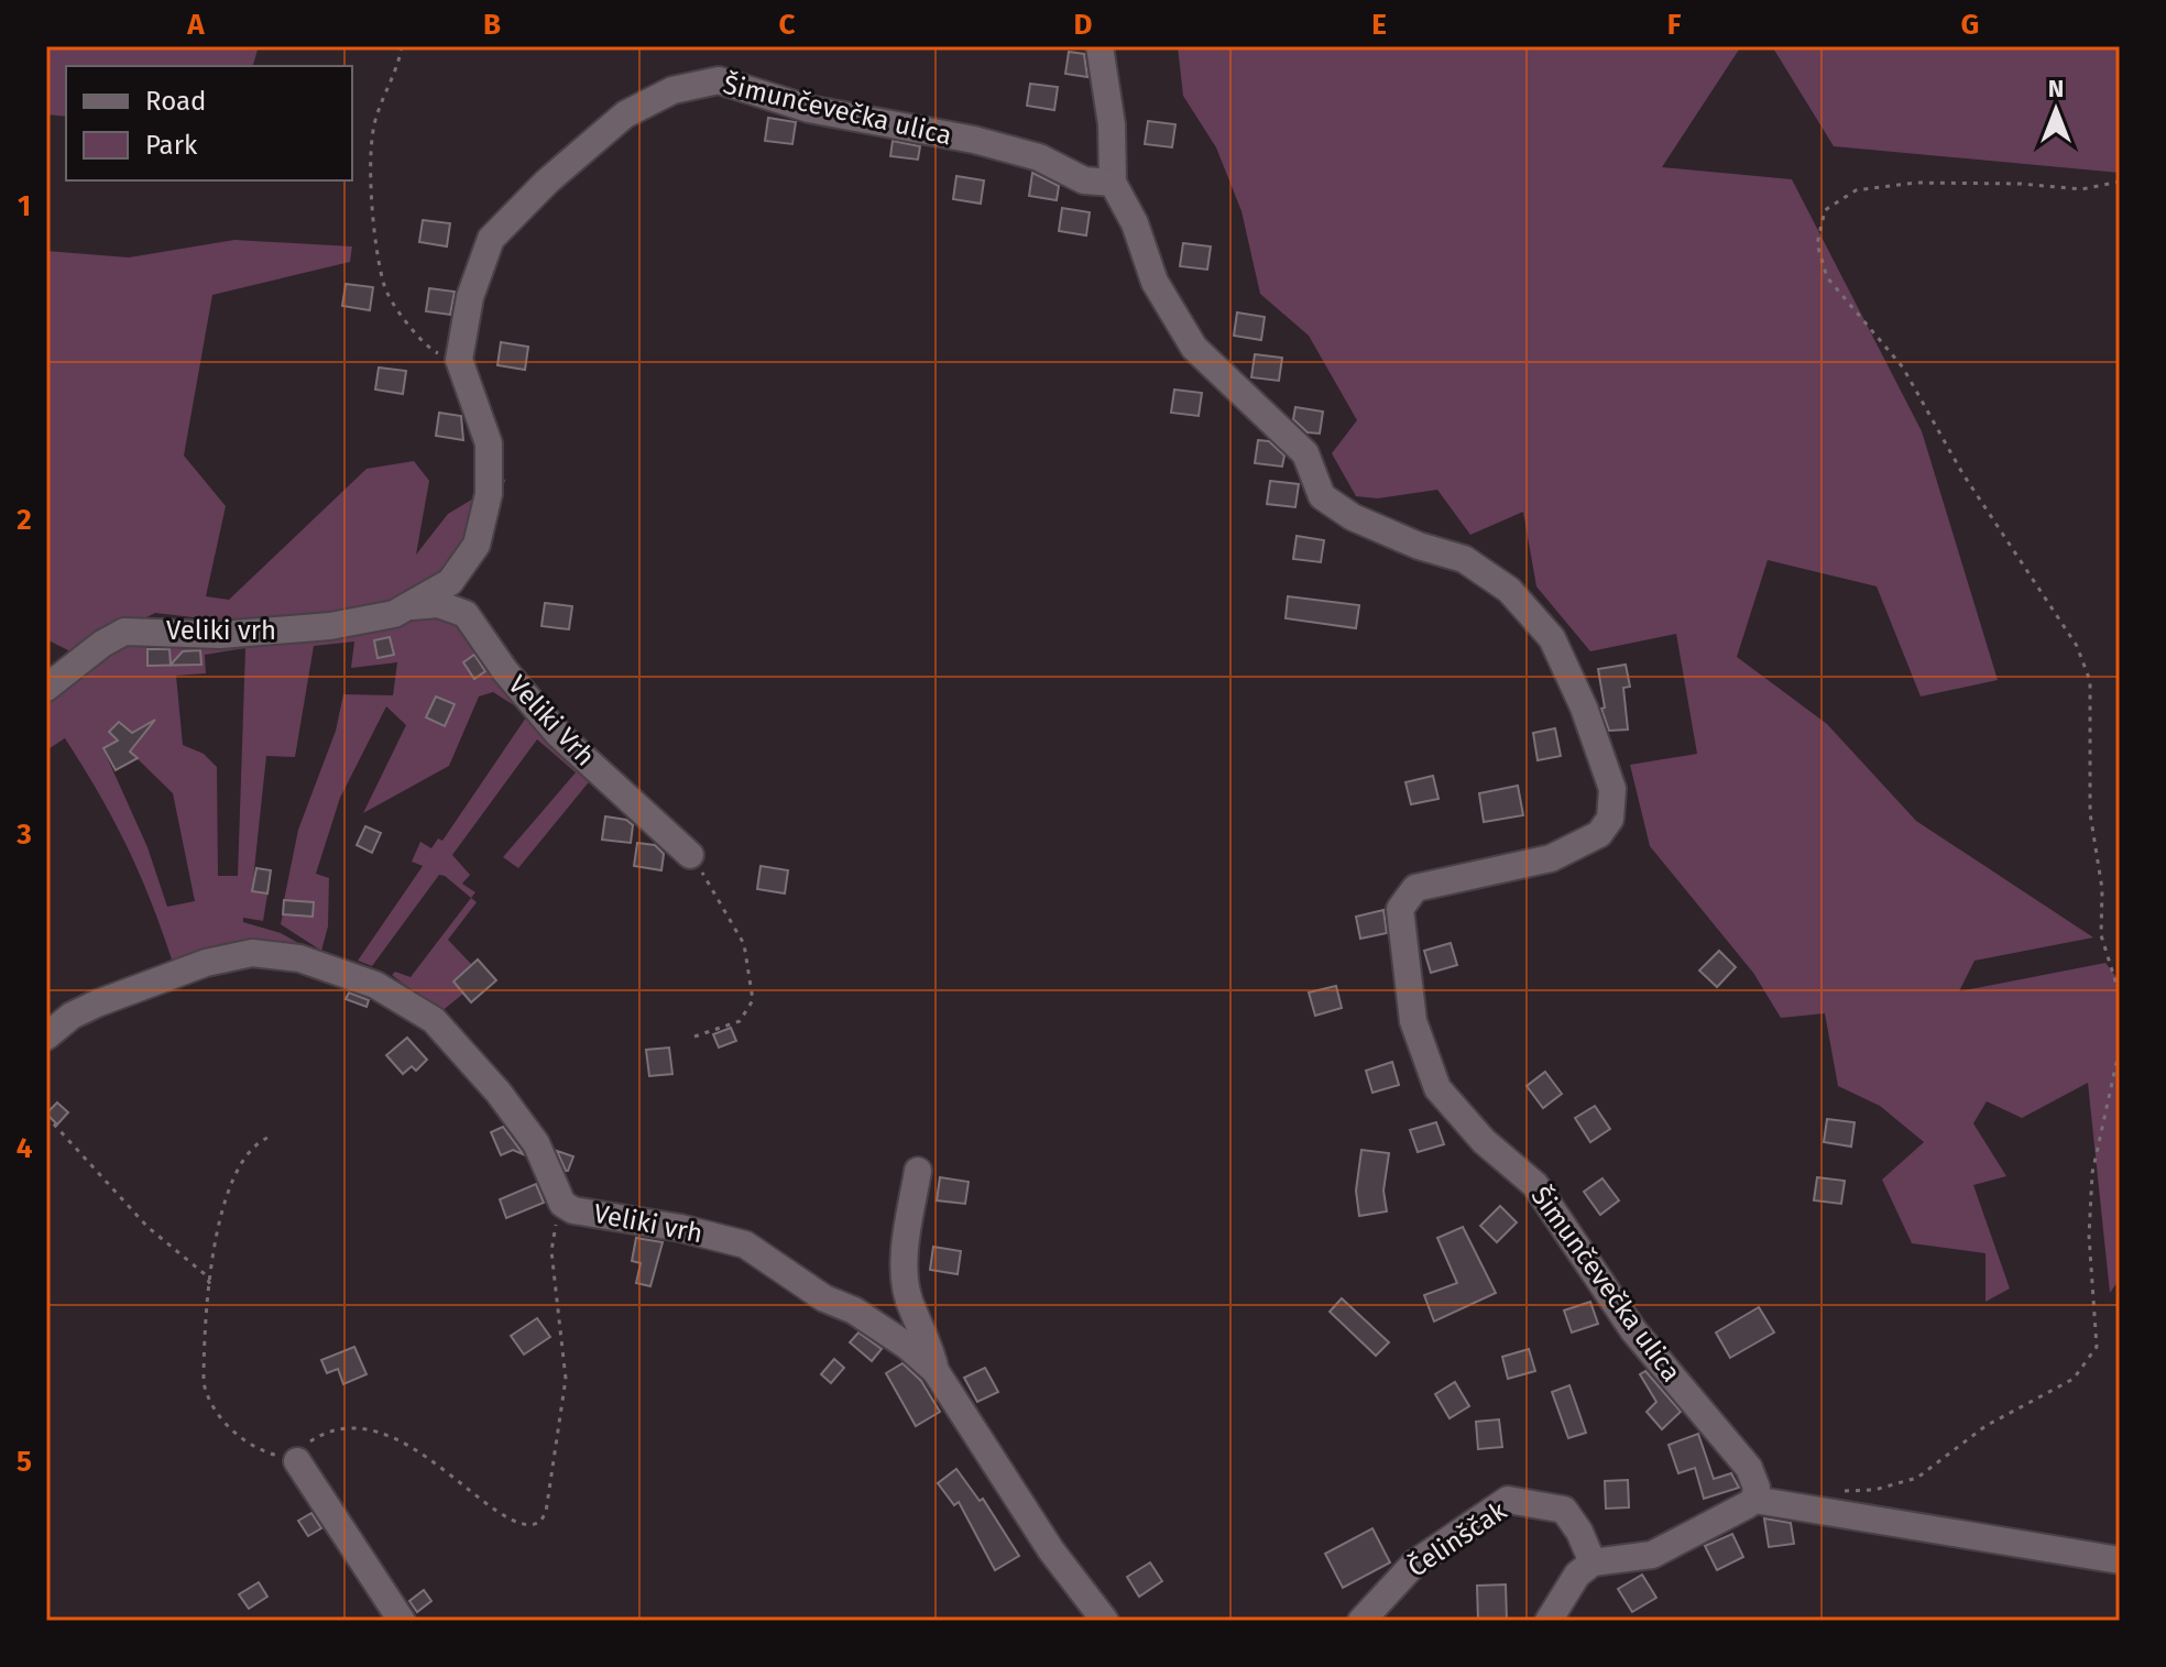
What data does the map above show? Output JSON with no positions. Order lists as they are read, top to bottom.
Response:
{
  "streets": {
    "street": [
      "Šimunčevečka ulica",
      "Veliki vrh",
      "Veliki Vrh",
      "Čelinščak"
    ]
  },
  "crossings": [
    ["Šimunčevečka ulica", "Veliki vrh"],
    ["Šimunčevečka ulica", "Veliki Vrh"],
    ["Veliki vrh", "Veliki Vrh"]
  ],
  "legend": ["Road", "Park"],
  "north": "top",
  "grid": {
    "columns": [
      "A",
      "B",
      "C",
      "D",
      "E",
      "F",
      "G"
    ],
    "rows": [
      "1",
      "2",
      "3",
      "4",
      "5"
    ]
  }
}
